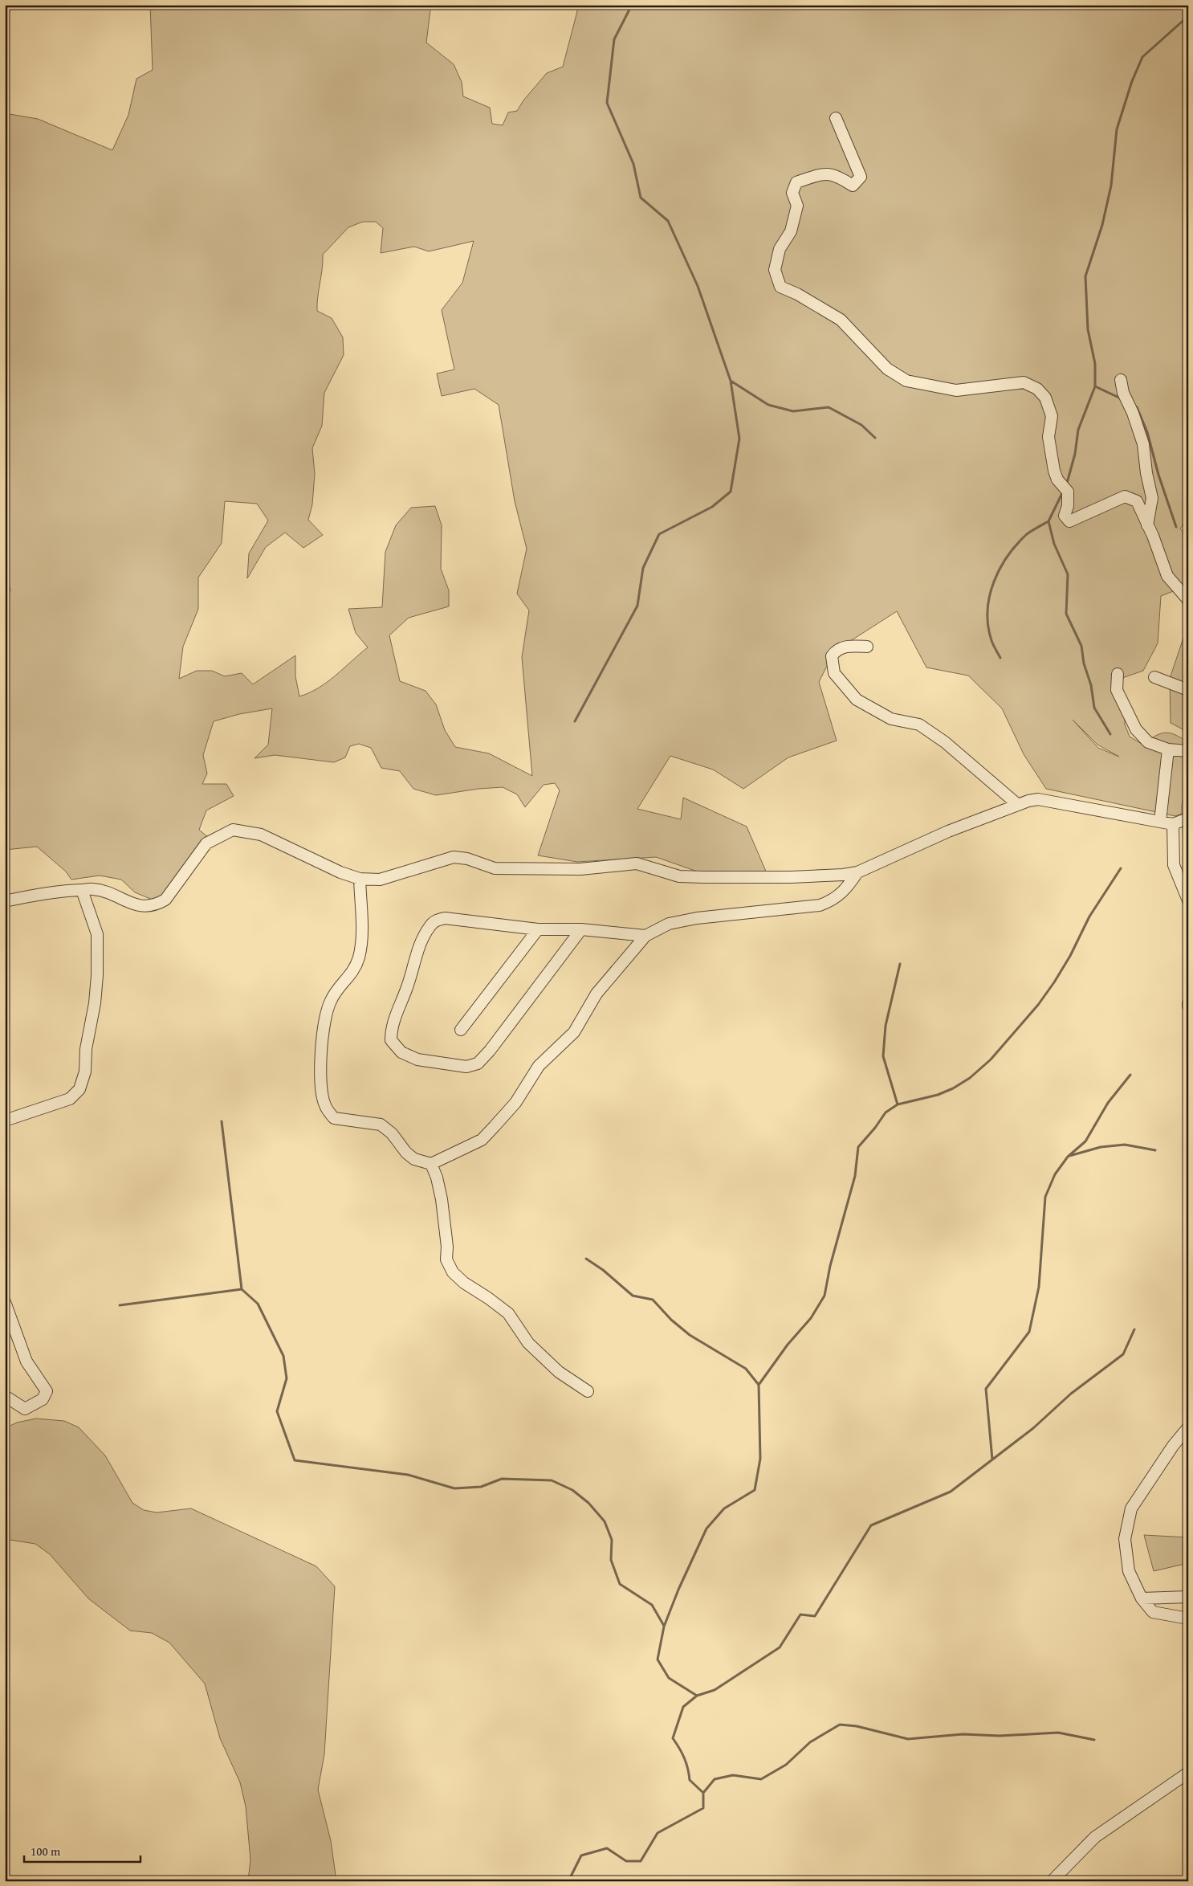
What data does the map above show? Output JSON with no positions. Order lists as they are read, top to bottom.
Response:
{
  "scale_bar": "100 m"
}
